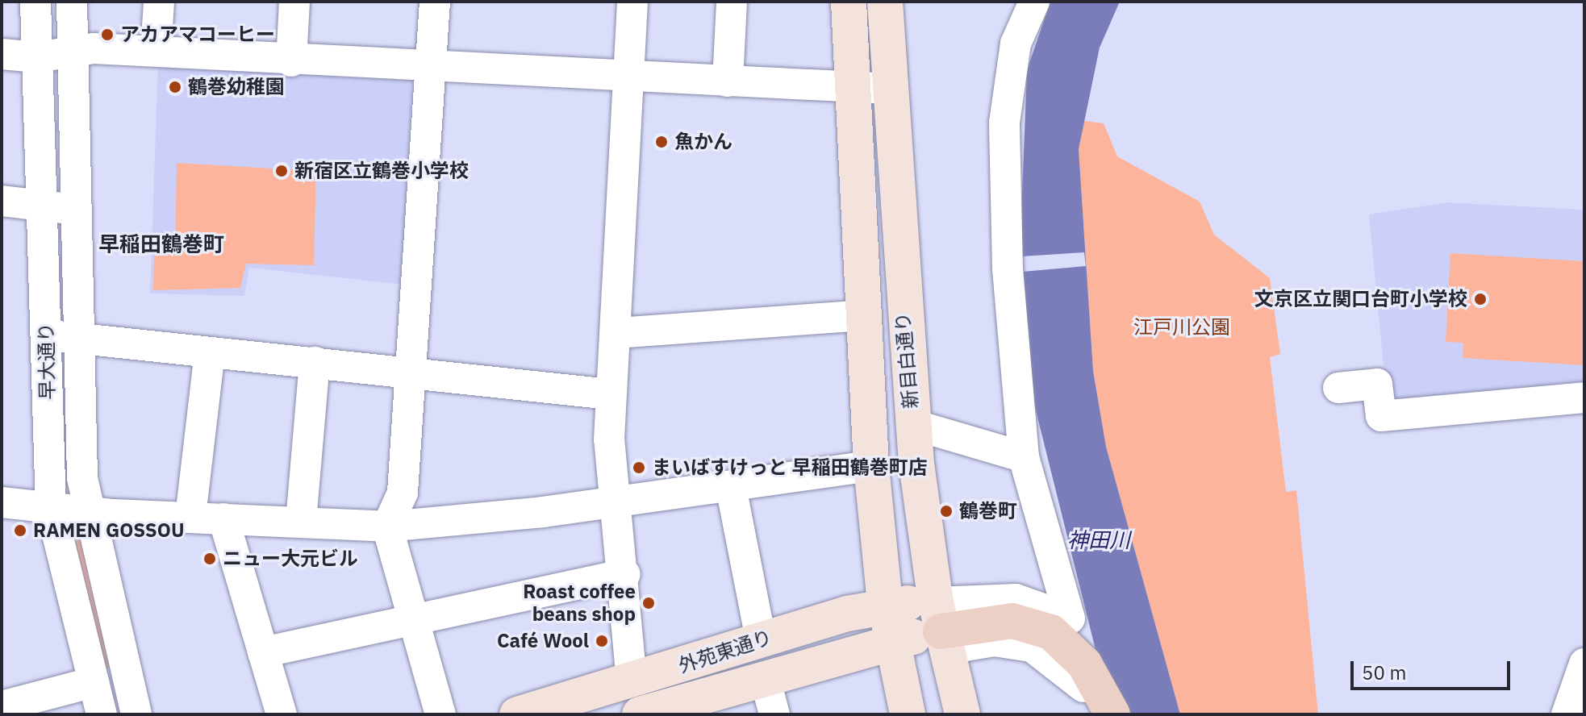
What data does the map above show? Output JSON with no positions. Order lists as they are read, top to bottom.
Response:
{
  "streets": {
    "main road": ["新目白通り", "外苑東通り"],
    "street": ["早大通り"]
  },
  "crossings": [
    ["新目白通り", "外苑東通り"]
  ],
  "districts": ["早稲田鶴巻町"],
  "water": ["神田川"],
  "parks": ["江戸川公園"],
  "places": [
    "アカアマコーヒー",
    "鶴巻幼稚園",
    "魚かん",
    "新宿区立鶴巻小学校",
    "文京区立関口台町小学校",
    "まいばすけっと 早稲田鶴巻町店",
    "鶴巻町",
    "RAMEN GOSSOU",
    "ニュー大元ビル",
    "Roast coffee beans shop",
    "Café Wool"
  ],
  "scale_bar": "50 m"
}
